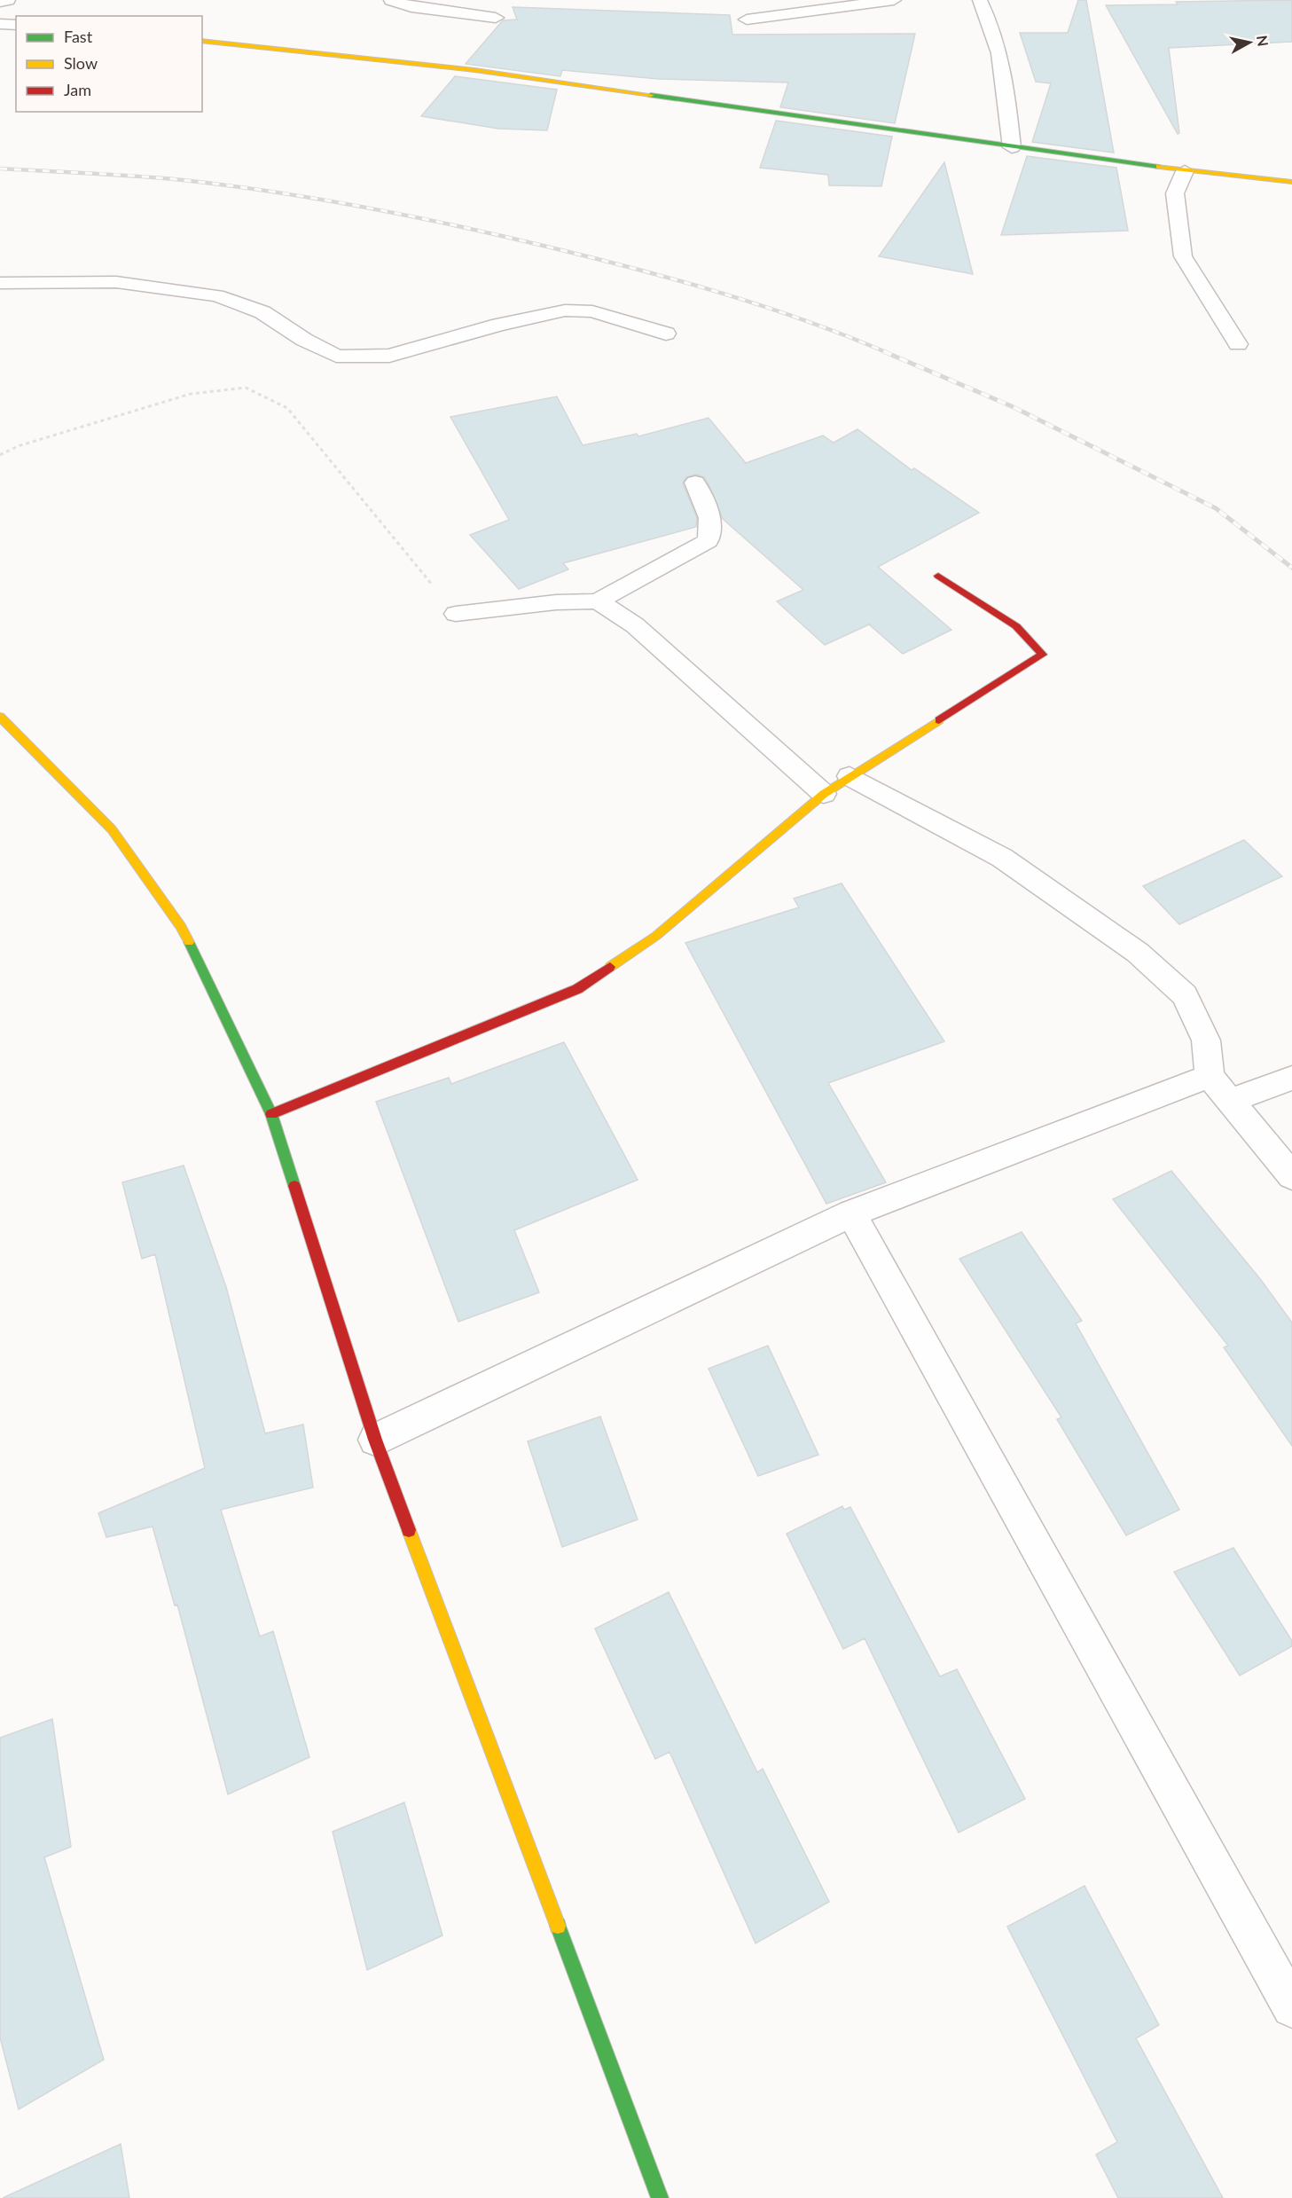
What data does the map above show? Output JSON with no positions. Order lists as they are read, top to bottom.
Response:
{
  "legend": ["Fast", "Slow", "Jam"],
  "north": "right"
}
